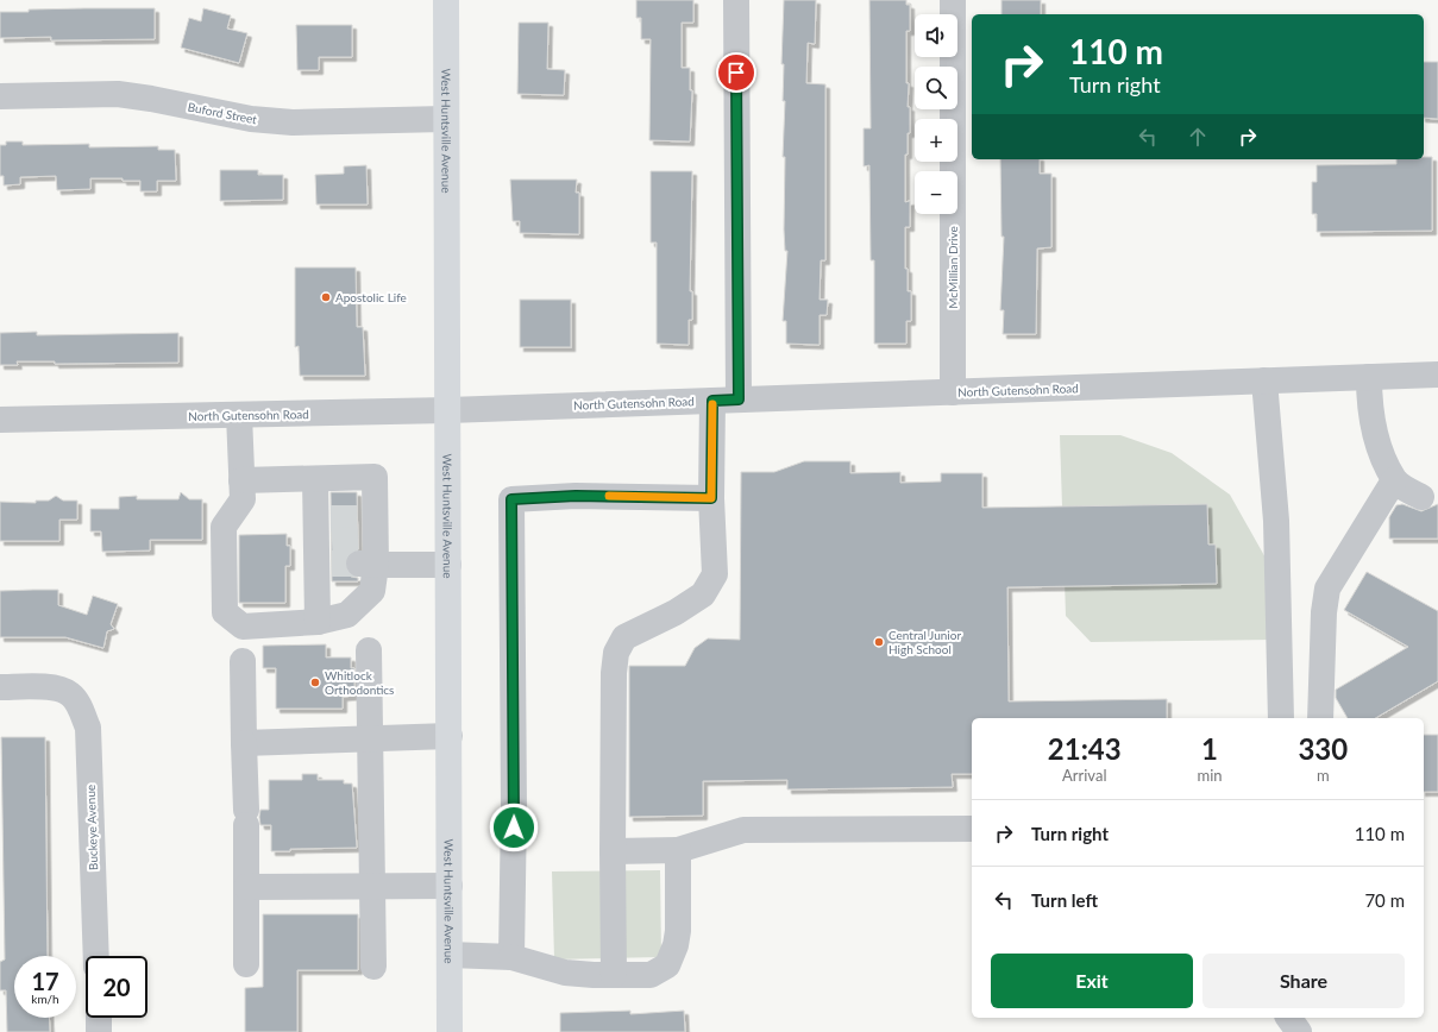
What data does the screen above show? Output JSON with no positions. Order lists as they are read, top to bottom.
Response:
{
  "streets": {
    "main road": ["West Huntsville Avenue"],
    "street": [
      "Buford Street",
      "McMillian Drive",
      "North Gutensohn Road",
      "Buckeye Avenue"
    ]
  },
  "crossings": [
    ["Buford Street", "West Huntsville Avenue"],
    ["West Huntsville Avenue", "North Gutensohn Road"],
    ["McMillian Drive", "North Gutensohn Road"]
  ],
  "places": ["Apostolic Life", "Central Junior High School", "Whitlock Orthodontics"],
  "page": {
    "map_buttons": ["+", "−"],
    "turn": ["110 m", "Turn right"],
    "eta": [
      "21:43",
      "Arrival",
      "1",
      "min",
      "330",
      "m"
    ],
    "list": [
      {
        "name": "Turn right",
        "value": "110 m"
      },
      {
        "name": "Turn left",
        "value": "70 m"
      }
    ],
    "buttons": ["Exit", "Share"],
    "speed": "17 km/h",
    "limit": "20"
  }
}
